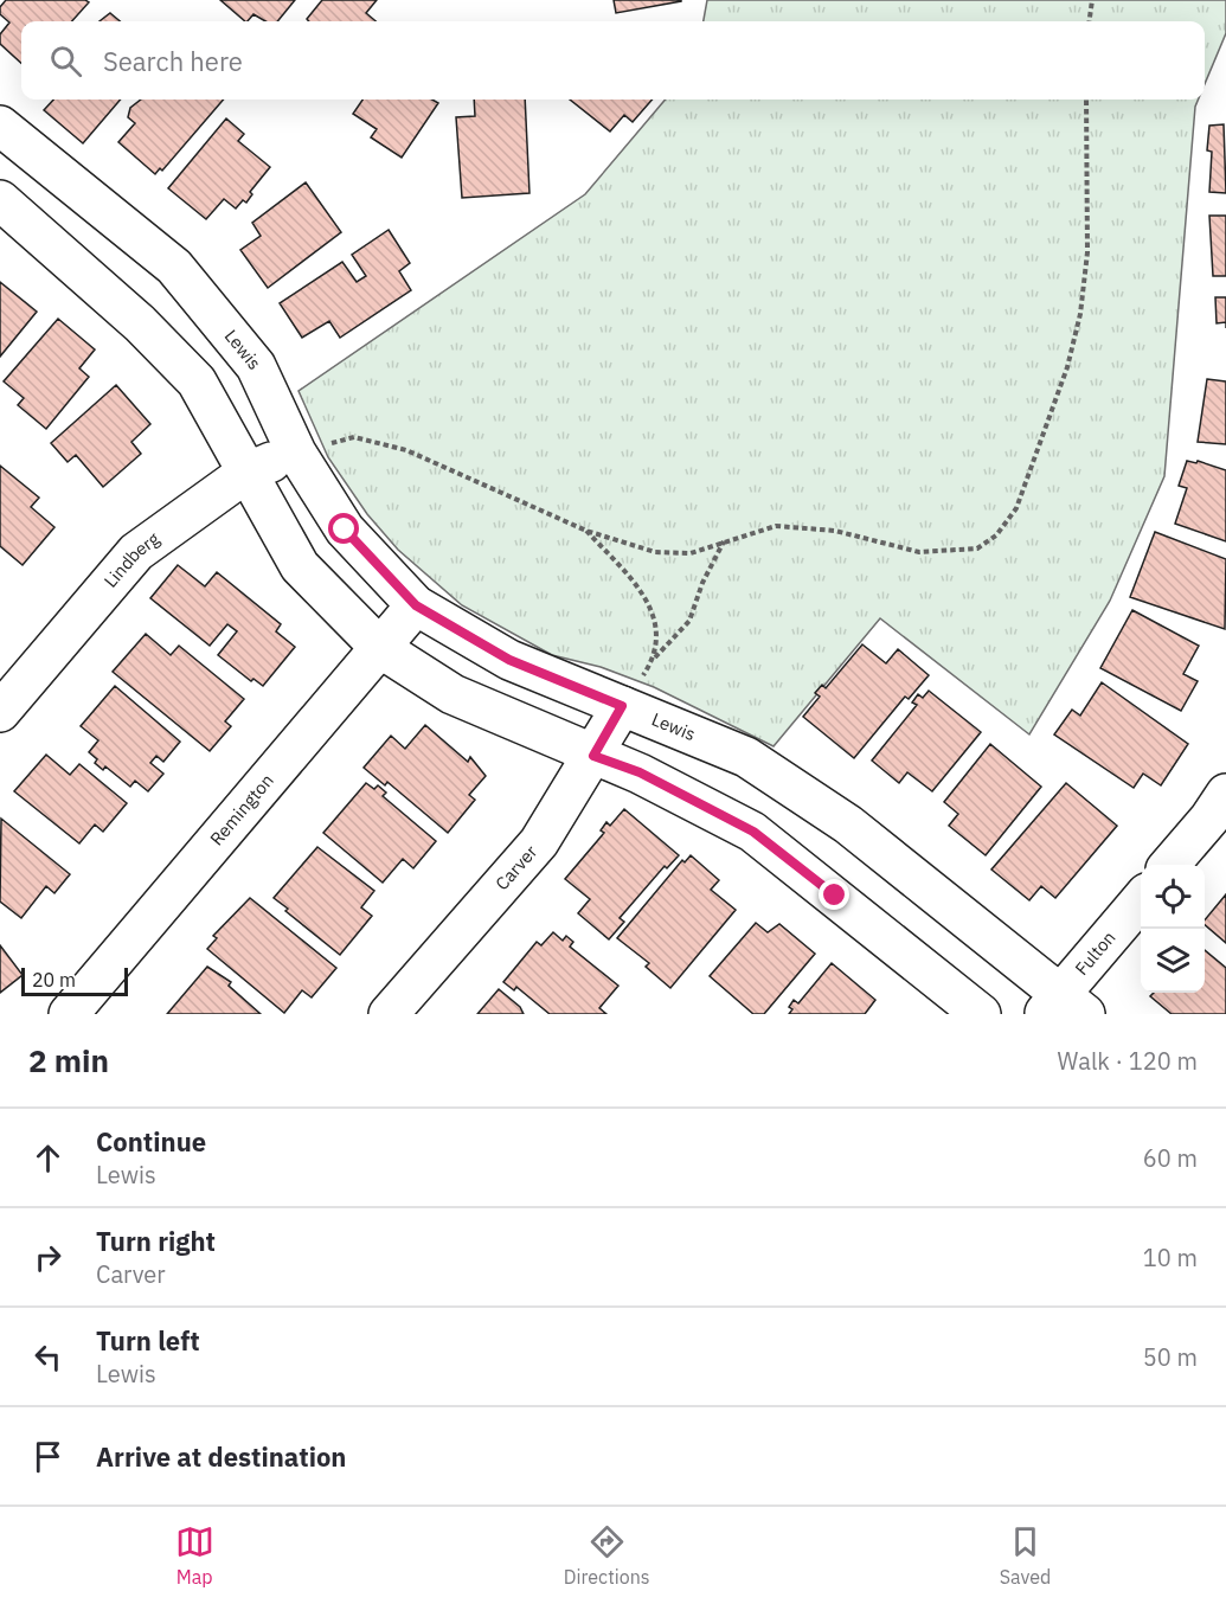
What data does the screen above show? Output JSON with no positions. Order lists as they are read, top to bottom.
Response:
{
  "streets": {
    "street": [
      "Lewis",
      "Lindberg",
      "Remington",
      "Carver",
      "Fulton"
    ]
  },
  "crossings": [
    ["Lewis", "Lindberg"],
    ["Lewis", "Remington"],
    ["Lewis", "Carver"],
    ["Lewis", "Fulton"]
  ],
  "scale_bar": "20 m",
  "page": {
    "search": "Search here",
    "scale": "20 m",
    "heading": ["2 min", "Walk · 120 m"],
    "list": [
      ["Continue", "Lewis", "60 m"],
      ["Turn right", "Carver", "10 m"],
      ["Turn left", "Lewis", "50 m"],
      "Arrive at destination"
    ],
    "nav": ["Map", "Directions", "Saved"]
  }
}
